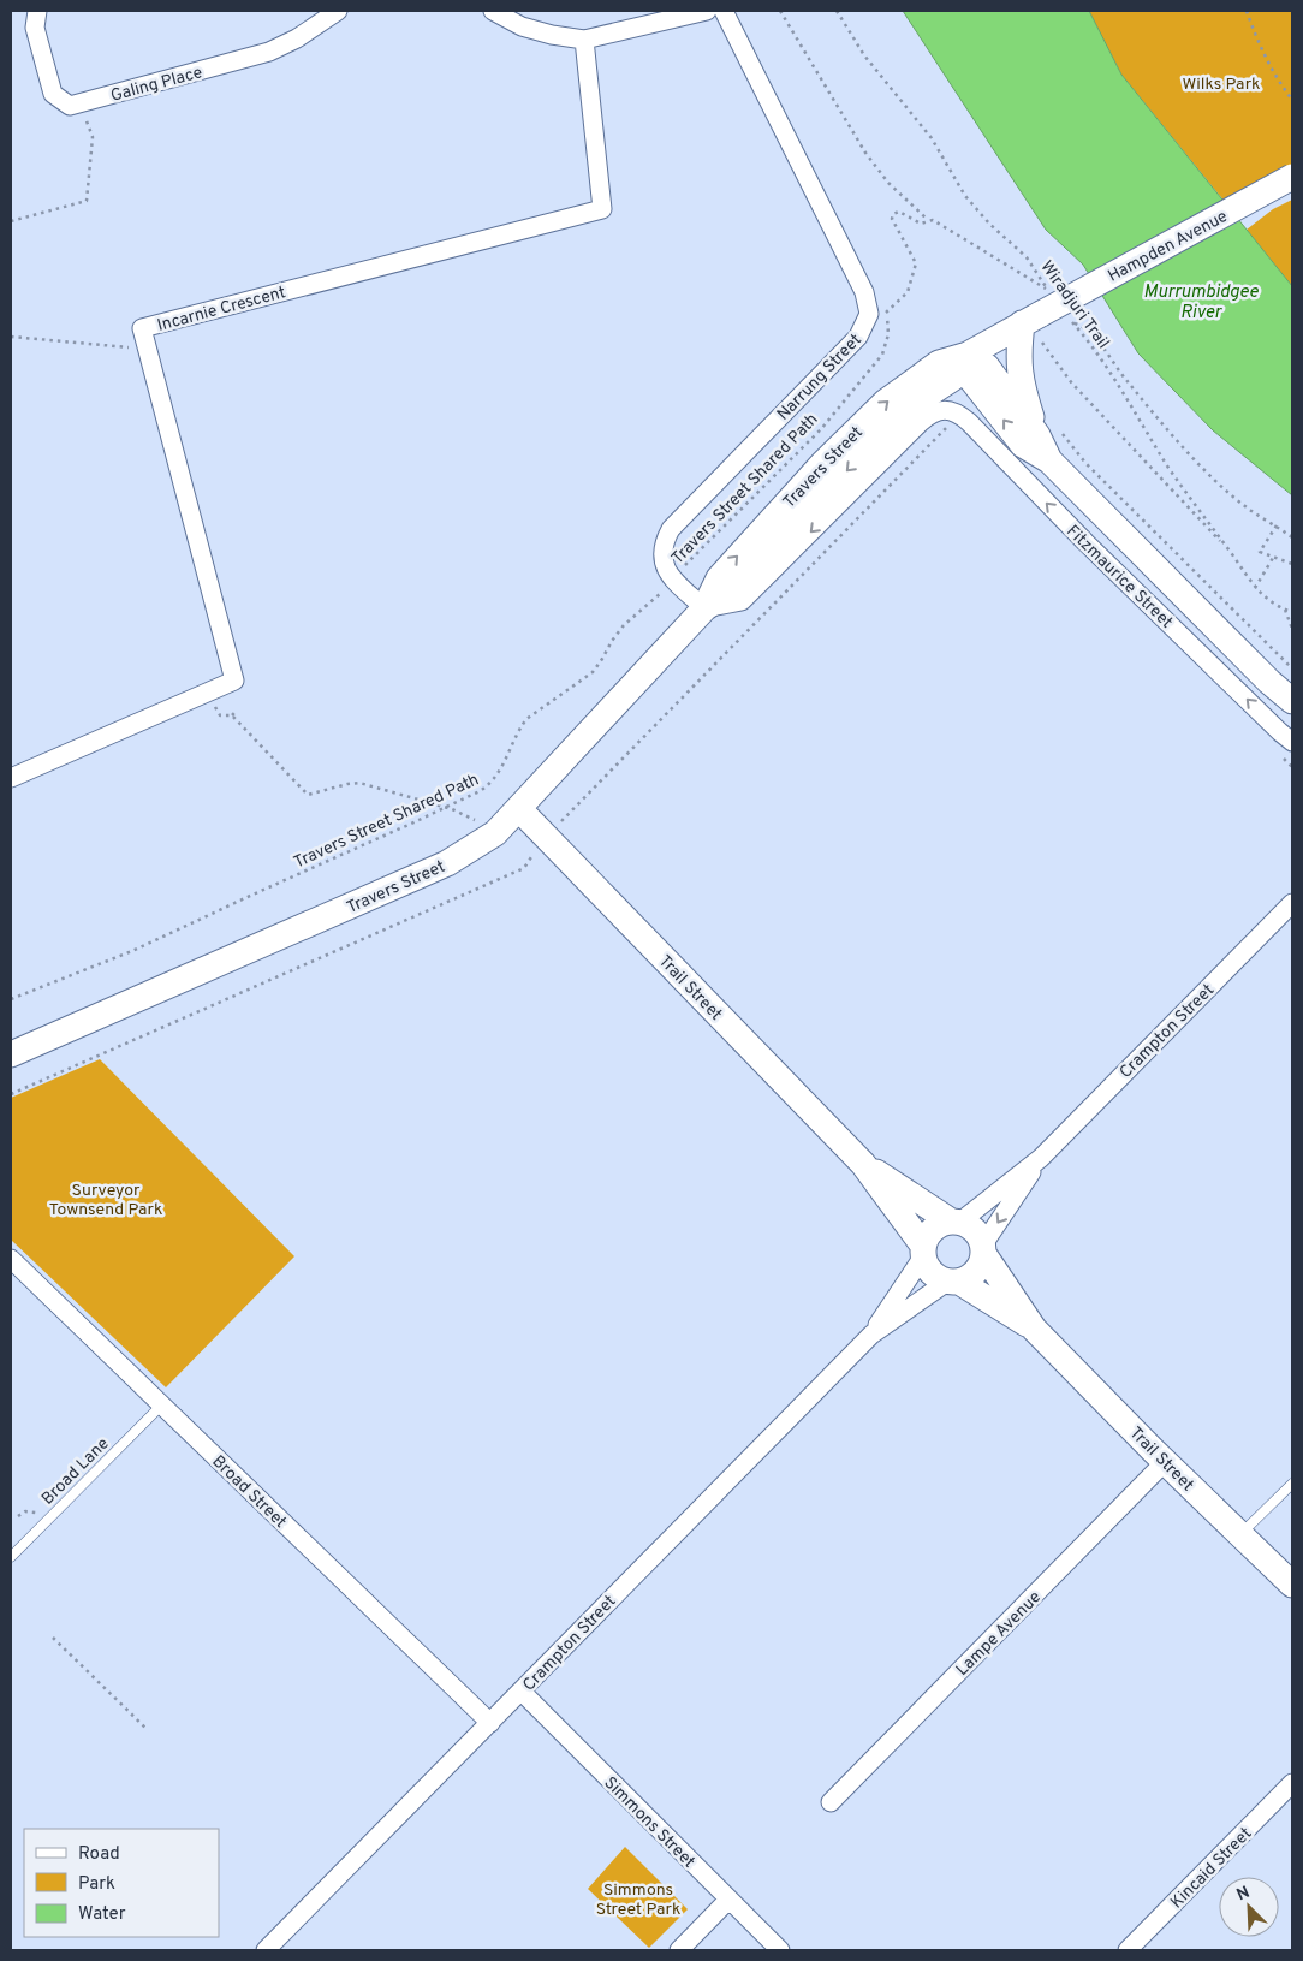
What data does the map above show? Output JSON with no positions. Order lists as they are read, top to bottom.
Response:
{
  "streets": {
    "main road": [
      "Hampden Avenue",
      "Travers Street",
      "Fitzmaurice Street",
      "Trail Street"
    ],
    "street": [
      "Galing Place",
      "Incarnie Crescent",
      "Narrung Street",
      "Crampton Street",
      "Broad Street",
      "Lampe Avenue",
      "Simmons Street",
      "Kincaid Street"
    ],
    "lane": ["Broad Lane"],
    "path": ["Wiradjuri Trail", "Travers Street Shared Path"]
  },
  "crossings": [
    ["Hampden Avenue", "Wiradjuri Trail"],
    ["Hampden Avenue", "Travers Street"],
    ["Wiradjuri Trail", "Travers Street"],
    ["Narrung Street", "Travers Street"],
    ["Narrung Street", "Travers Street Shared Path"],
    ["Narrung Street", "Fitzmaurice Street"],
    ["Travers Street", "Fitzmaurice Street"],
    ["Travers Street", "Trail Street"],
    ["Trail Street", "Crampton Street"],
    ["Trail Street", "Lampe Avenue"],
    ["Crampton Street", "Broad Street"],
    ["Crampton Street", "Simmons Street"],
    ["Broad Lane", "Broad Street"]
  ],
  "water": ["Murrumbidgee River"],
  "parks": ["Wilks Park", "Surveyor Townsend Park", "Simmons Street Park"],
  "legend": ["Road", "Park", "Water"],
  "north": "top left"
}
